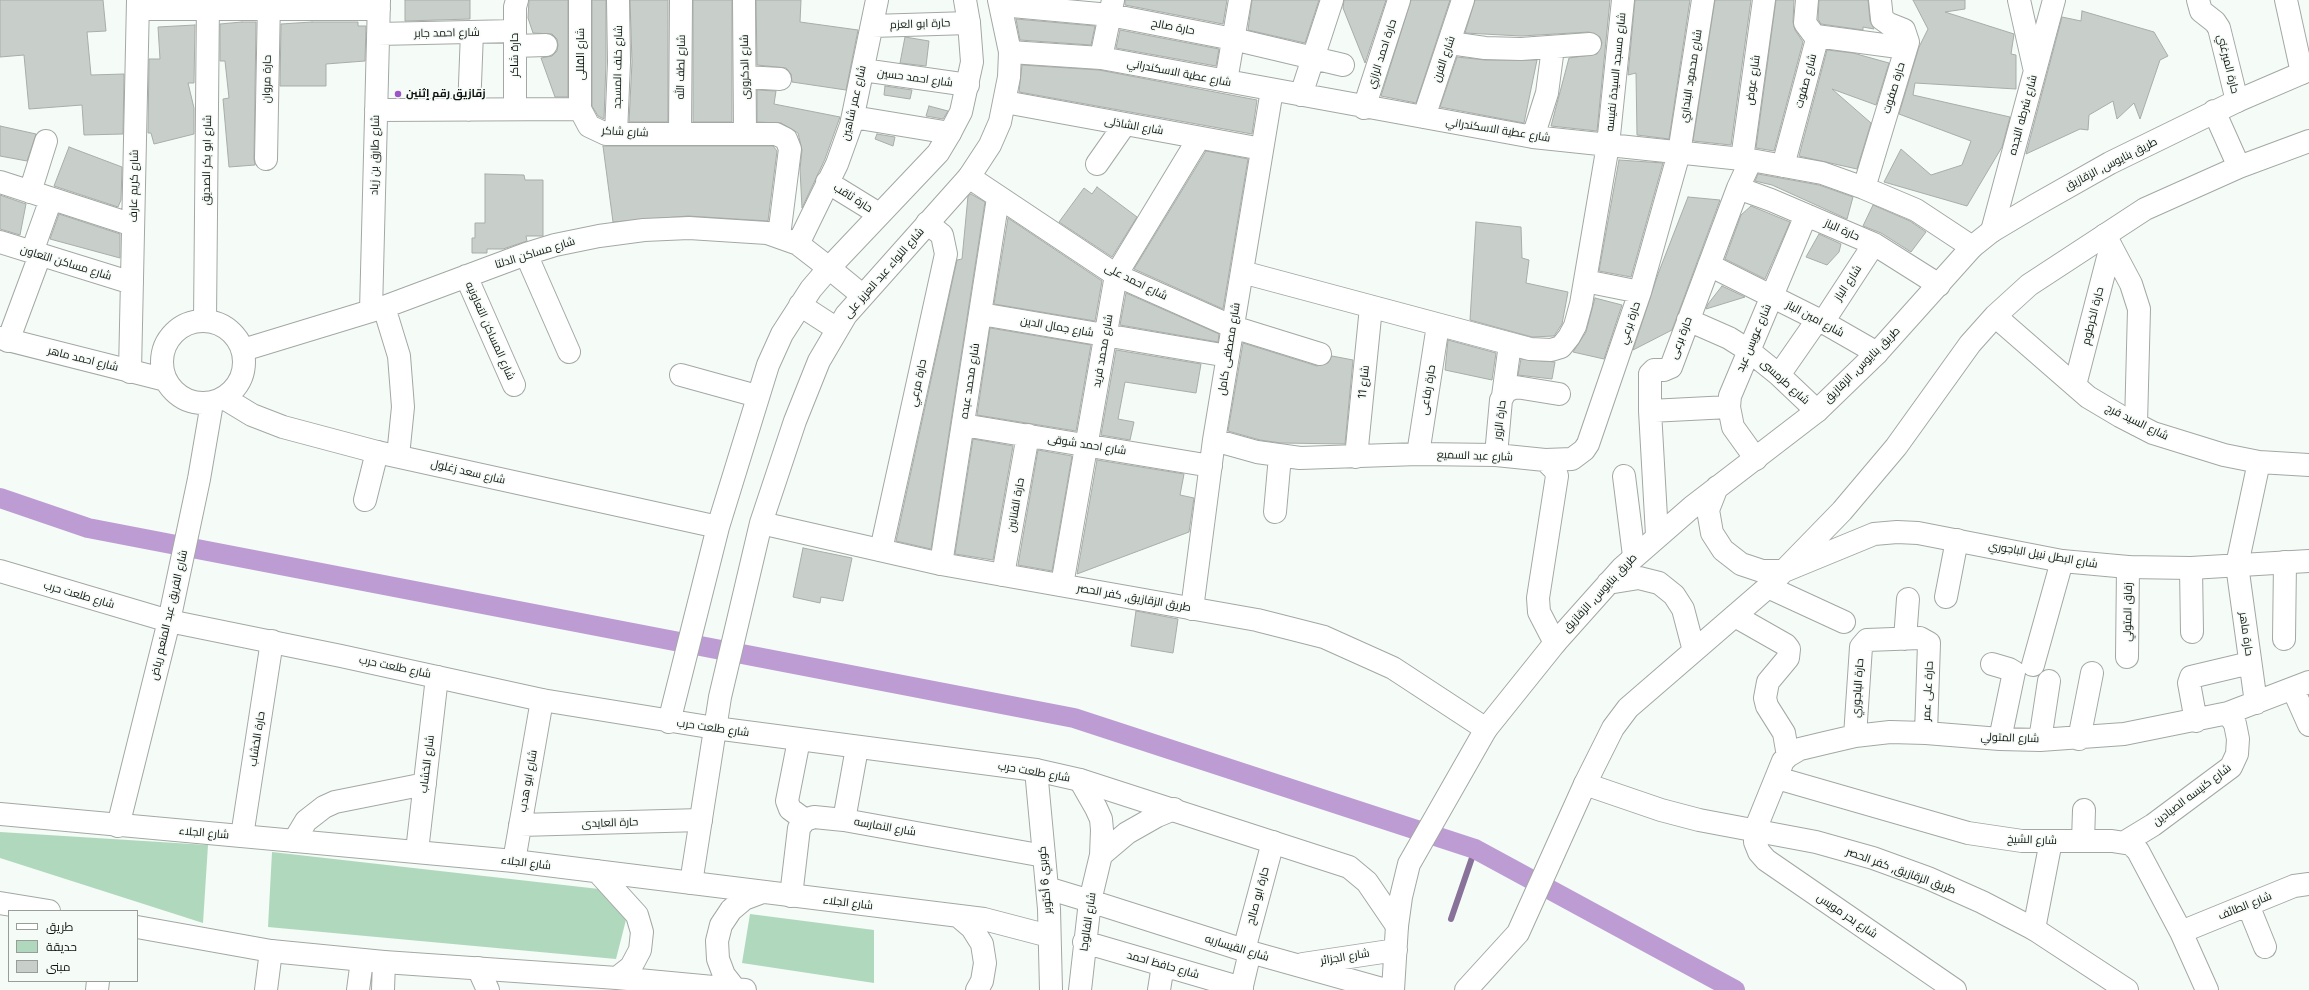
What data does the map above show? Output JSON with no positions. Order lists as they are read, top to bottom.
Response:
{
  "streets": {
    "main road": [
      "حارة ابو العزم",
      "حارة صالح",
      "شارع احمد جابر",
      "شارع القللى",
      "حارة احمد الرازي",
      "حارة شاكر",
      "شارع الفرن",
      "حارة الميرغني",
      "شارع خلف المسجد",
      "شارع لطف الله",
      "شارع الدكرورى",
      "شارع مسجد السيدة نفيسه",
      "شارع عطية الاسكندراني",
      "شارع محمود البنداري",
      "شارع احمد حسين",
      "حارة مروان",
      "شارع عوض",
      "شارع صفوت",
      "حارة صفوت",
      "شارع عمر شاهين",
      "شارع شرطه النجده",
      "شارع الشاذلى",
      "شارع شاكر",
      "شارع طارق بن زياد",
      "شارع ابو بكر الصديق",
      "طريق بنايوس, الزقازيق",
      "شارع كريم عارف",
      "حارة ثاقب",
      "حارة الباز",
      "شارع مساكن الدلتا",
      "شارع مساكن التعاون",
      "شارع اللواء عبد العزيز على",
      "شارع احمد على",
      "شارع الباز",
      "حارة الخرطوم",
      "شارع امين الباز",
      "حارة برعي",
      "شارع جمال الدين",
      "شارع المساكن التعاونيه",
      "حارة برعى",
      "شارع عويس عيد",
      "شارع مصطفى كامل",
      "شارع محمد فريد",
      "شارع احمد ماهر",
      "شارع محمد عبده",
      "شارع 11",
      "شارع طرمسى",
      "حارة مرعي",
      "حارة رفاعى",
      "حارة الزور",
      "شارع السيد فرج",
      "شارع احمد شوقى",
      "شارع عبد السميع",
      "شارع سعد زغلول",
      "حارة الفنانين",
      "شارع البطل نبيل الباجوري",
      "شارع طلعت حرب",
      "طريق الزقازيق, كفر الحصر",
      "زقاق المتولي",
      "شارع الفريق عبد المنعم رياض",
      "حارة ماهر",
      "حارة الباجوري",
      "حارة على عمر",
      "شارع المتولي",
      "حارة الخشاب",
      "شارع الخشاب",
      "شارع ابو هدب",
      "شارع كنيسه الصيادين",
      "حارة العايدى",
      "شارع النمارسه",
      "شارع الجلاء",
      "شارع الشيخ",
      "كوبري 6 أكتوبر",
      "حارة ابو صالح",
      "شارع الطائف",
      "شارع بحر مويس",
      "شارع الفالوجا",
      "شارع القيساريه",
      "شارع الجزائر",
      "شارع حافظ احمد"
    ]
  },
  "crossings": [
    ["حارة ابو العزم", "شارع عمر شاهين"],
    ["حارة صالح", "شارع اللواء عبد العزيز على"],
    ["شارع احمد جابر", "حارة شاكر"],
    ["شارع احمد جابر", "شارع طارق بن زياد"],
    ["شارع القللى", "شارع شاكر"],
    ["حارة احمد الرازي", "شارع عطية الاسكندراني"],
    ["شارع الفرن", "شارع عطية الاسكندراني"],
    ["حارة الميرغني", "طريق بنايوس, الزقازيق"],
    ["شارع خلف المسجد", "شارع شاكر"],
    ["شارع لطف الله", "شارع شاكر"],
    ["شارع الدكرورى", "شارع شاكر"],
    ["شارع مسجد السيدة نفيسه", "شارع عطية الاسكندراني"],
    ["شارع عطية الاسكندراني", "شارع محمود البنداري"],
    ["شارع عطية الاسكندراني", "شارع عوض"],
    ["شارع عطية الاسكندراني", "شارع صفوت"],
    ["شارع عطية الاسكندراني", "حارة صفوت"],
    ["شارع عطية الاسكندراني", "طريق بنايوس, الزقازيق"],
    ["شارع عطية الاسكندراني", "شارع اللواء عبد العزيز على"],
    ["شارع عطية الاسكندراني", "حارة برعي"],
    ["شارع عطية الاسكندراني", "حارة برعى"],
    ["شارع عطية الاسكندراني", "شارع مصطفى كامل"],
    ["شارع محمود البنداري", "حارة برعي"],
    ["شارع احمد حسين", "شارع عمر شاهين"],
    ["شارع عوض", "حارة برعى"],
    ["شارع عمر شاهين", "شارع شاكر"],
    ["شارع عمر شاهين", "حارة ثاقب"],
    ["شارع عمر شاهين", "شارع مساكن الدلتا"],
    ["شارع شرطه النجده", "طريق بنايوس, الزقازيق"],
    ["شارع الشاذلى", "شارع اللواء عبد العزيز على"],
    ["شارع الشاذلى", "شارع مصطفى كامل"],
    ["شارع الشاذلى", "شارع محمد فريد"],
    ["شارع شاكر", "شارع مساكن الدلتا"],
    ["شارع طارق بن زياد", "شارع مساكن الدلتا"],
    ["شارع طارق بن زياد", "شارع سعد زغلول"],
    ["شارع ابو بكر الصديق", "شارع مساكن الدلتا"],
    ["شارع ابو بكر الصديق", "شارع احمد ماهر"],
    ["شارع ابو بكر الصديق", "شارع سعد زغلول"],
    ["شارع ابو بكر الصديق", "شارع الفريق عبد المنعم رياض"],
    ["طريق بنايوس, الزقازيق", "حارة الباز"],
    ["طريق بنايوس, الزقازيق", "شارع امين الباز"],
    ["طريق بنايوس, الزقازيق", "حارة برعى"],
    ["طريق بنايوس, الزقازيق", "شارع عويس عيد"],
    ["طريق بنايوس, الزقازيق", "شارع طرمسى"],
    ["طريق بنايوس, الزقازيق", "شارع طلعت حرب"],
    ["طريق بنايوس, الزقازيق", "طريق الزقازيق, كفر الحصر"],
    ["طريق بنايوس, الزقازيق", "شارع الجزائر"],
    ["شارع كريم عارف", "شارع مساكن التعاون"],
    ["شارع كريم عارف", "شارع احمد ماهر"],
    ["حارة الباز", "شارع الباز"],
    ["حارة الباز", "حارة برعى"],
    ["حارة الباز", "شارع عويس عيد"],
    ["شارع مساكن الدلتا", "شارع المساكن التعاونيه"],
    ["شارع مساكن الدلتا", "شارع احمد ماهر"],
    ["شارع مساكن الدلتا", "شارع سعد زغلول"],
    ["شارع مساكن الدلتا", "شارع الفريق عبد المنعم رياض"],
    ["شارع اللواء عبد العزيز على", "شارع احمد على"],
    ["شارع اللواء عبد العزيز على", "حارة مرعي"],
    ["شارع اللواء عبد العزيز على", "شارع طلعت حرب"],
    ["شارع اللواء عبد العزيز على", "طريق الزقازيق, كفر الحصر"],
    ["شارع اللواء عبد العزيز على", "حارة العايدى"],
    ["شارع اللواء عبد العزيز على", "شارع الجلاء"],
    ["شارع احمد على", "شارع مصطفى كامل"],
    ["شارع احمد على", "شارع محمد فريد"],
    ["شارع احمد على", "شارع محمد عبده"],
    ["شارع الباز", "شارع امين الباز"],
    ["شارع الباز", "شارع طرمسى"],
    ["حارة الخرطوم", "شارع السيد فرج"],
    ["شارع امين الباز", "حارة برعى"],
    ["شارع امين الباز", "شارع عويس عيد"],
    ["حارة برعي", "شارع عبد السميع"],
    ["شارع جمال الدين", "شارع مصطفى كامل"],
    ["شارع جمال الدين", "شارع محمد فريد"],
    ["شارع جمال الدين", "شارع محمد عبده"],
    ["حارة برعى", "شارع طرمسى"],
    ["شارع عويس عيد", "شارع طرمسى"],
    ["شارع مصطفى كامل", "شارع احمد شوقى"],
    ["شارع مصطفى كامل", "شارع عبد السميع"],
    ["شارع مصطفى كامل", "طريق الزقازيق, كفر الحصر"],
    ["شارع محمد فريد", "شارع احمد شوقى"],
    ["شارع محمد فريد", "طريق الزقازيق, كفر الحصر"],
    ["شارع احمد ماهر", "شارع سعد زغلول"],
    ["شارع احمد ماهر", "شارع الفريق عبد المنعم رياض"],
    ["شارع محمد عبده", "شارع احمد شوقى"],
    ["شارع محمد عبده", "طريق الزقازيق, كفر الحصر"],
    ["شارع 11", "شارع عبد السميع"],
    ["حارة مرعي", "طريق الزقازيق, كفر الحصر"],
    ["حارة رفاعى", "شارع عبد السميع"],
    ["حارة الزور", "شارع عبد السميع"],
    ["شارع السيد فرج", "حارة ماهر"],
    ["شارع احمد شوقى", "حارة الفنانين"],
    ["شارع سعد زغلول", "شارع الفريق عبد المنعم رياض"],
    ["حارة الفنانين", "طريق الزقازيق, كفر الحصر"],
    ["شارع البطل نبيل الباجوري", "زقاق المتولي"],
    ["شارع البطل نبيل الباجوري", "حارة ماهر"],
    ["شارع طلعت حرب", "شارع الفريق عبد المنعم رياض"],
    ["شارع طلعت حرب", "حارة الخشاب"],
    ["شارع طلعت حرب", "شارع الخشاب"],
    ["شارع طلعت حرب", "شارع ابو هدب"],
    ["شارع طلعت حرب", "كوبري 6 أكتوبر"],
    ["شارع طلعت حرب", "حارة ابو صالح"],
    ["شارع طلعت حرب", "شارع الفالوجا"],
    ["طريق الزقازيق, كفر الحصر", "شارع بحر مويس"],
    ["شارع الفريق عبد المنعم رياض", "شارع الجلاء"],
    ["حارة ماهر", "شارع المتولي"],
    ["حارة الباجوري", "حارة على عمر"],
    ["حارة الباجوري", "شارع المتولي"],
    ["حارة على عمر", "شارع المتولي"],
    ["شارع المتولي", "شارع كنيسه الصيادين"],
    ["حارة الخشاب", "شارع الجلاء"],
    ["شارع الخشاب", "شارع الجلاء"],
    ["شارع ابو هدب", "حارة العايدى"],
    ["شارع ابو هدب", "شارع الجلاء"],
    ["شارع كنيسه الصيادين", "شارع الشيخ"],
    ["شارع النمارسه", "كوبري 6 أكتوبر"],
    ["شارع الجلاء", "كوبري 6 أكتوبر"],
    ["كوبري 6 أكتوبر", "شارع القيساريه"],
    ["حارة ابو صالح", "شارع القيساريه"],
    ["حارة ابو صالح", "شارع حافظ احمد"],
    ["شارع الفالوجا", "شارع القيساريه"],
    ["شارع الفالوجا", "شارع حافظ احمد"],
    ["شارع القيساريه", "شارع الجزائر"]
  ],
  "places": ["زقازيق رقم إثنين"],
  "legend": ["طريق", "حديقة", "مبنى"]
}
